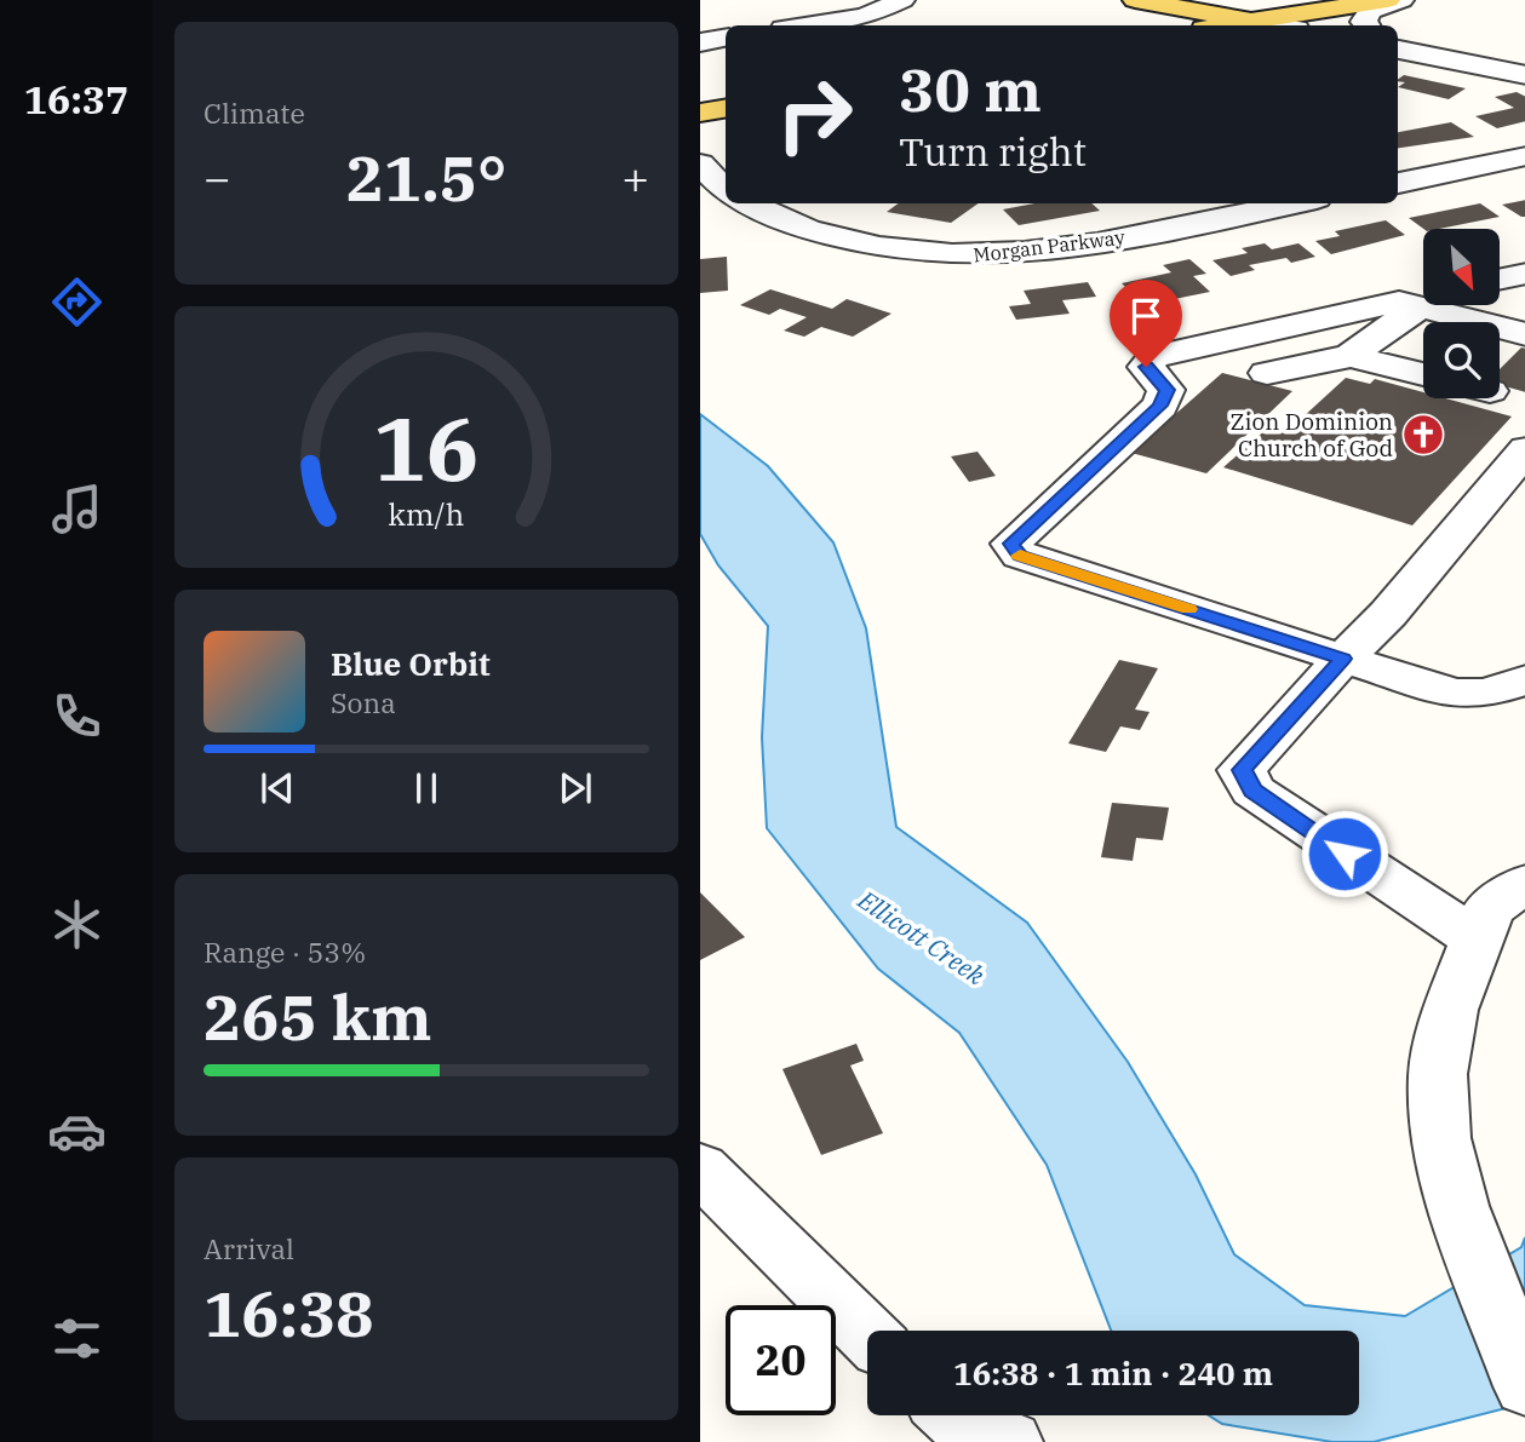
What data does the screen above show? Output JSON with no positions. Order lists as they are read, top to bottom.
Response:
{
  "streets": {
    "street": ["Morgan Parkway"]
  },
  "water": ["Ellicott Creek"],
  "places": {
    "church": ["Zion Dominion Church of God"]
  },
  "north": "bottom right",
  "page": {
    "tabs": "16:37",
    "tile": [
      "Climate",
      ["Range · 53%", "265 km"],
      ["Arrival", "16:38"]
    ],
    "turn": ["30 m", "Turn right"],
    "heat": ["−", "21.5°", "+"],
    "song": ["Blue Orbit", "Sona"],
    "limit": "20",
    "trip": "16:38 · 1 min · 240 m",
    "gauge": ["16", "km/h"]
  }
}
